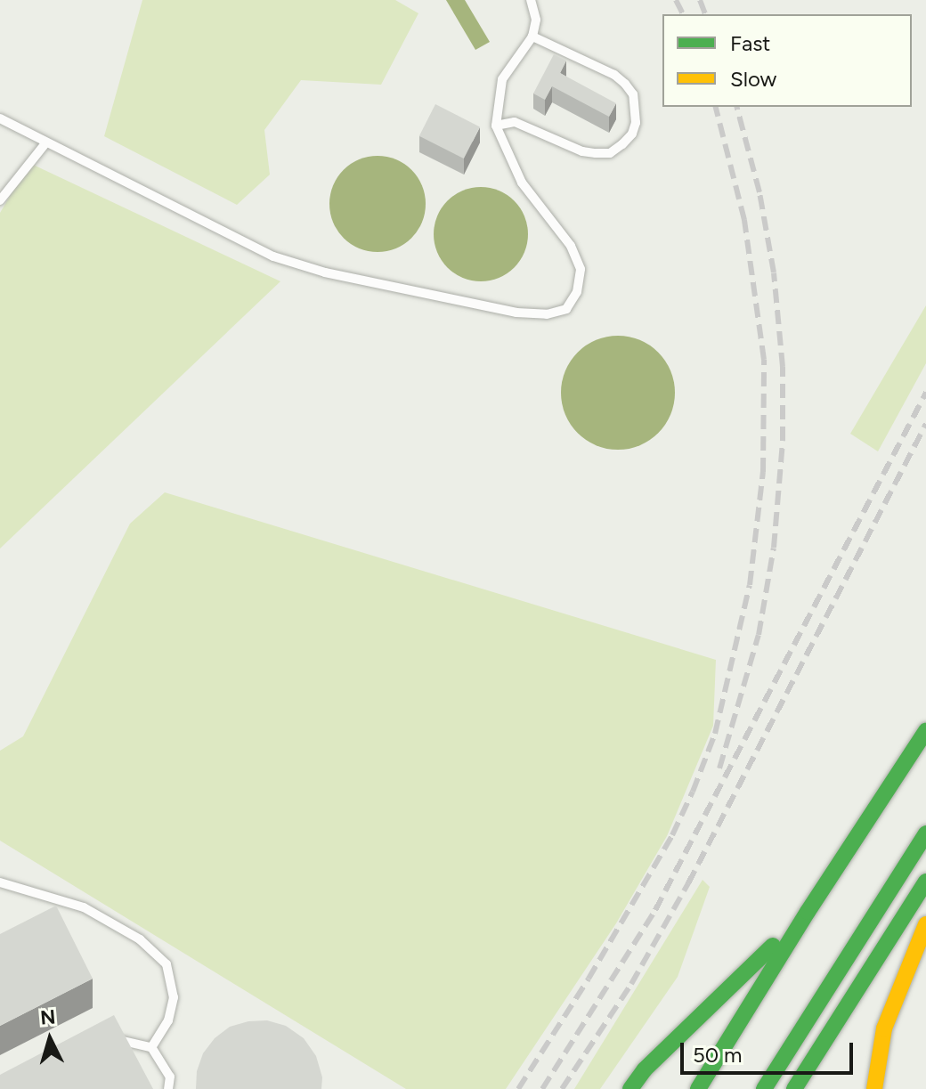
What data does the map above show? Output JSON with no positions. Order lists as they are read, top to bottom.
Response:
{
  "legend": ["Fast", "Slow"],
  "scale_bar": "50 m",
  "north": "top"
}
